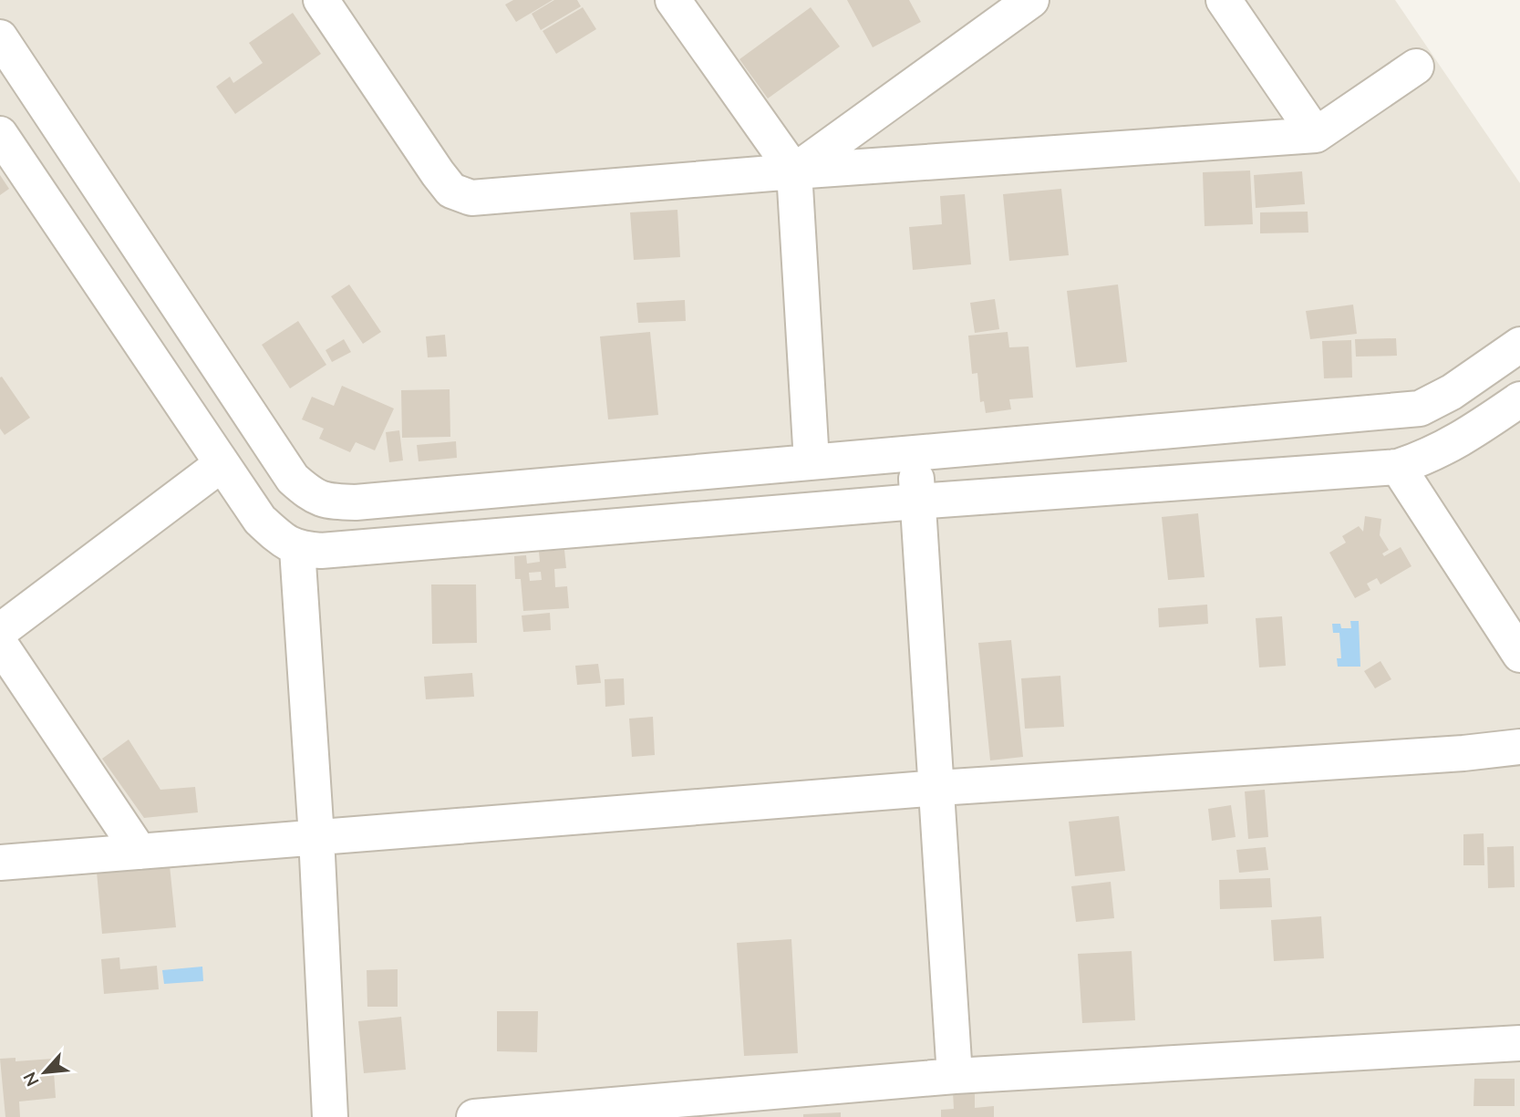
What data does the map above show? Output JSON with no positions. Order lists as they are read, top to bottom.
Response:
{
  "north": "bottom left"
}
